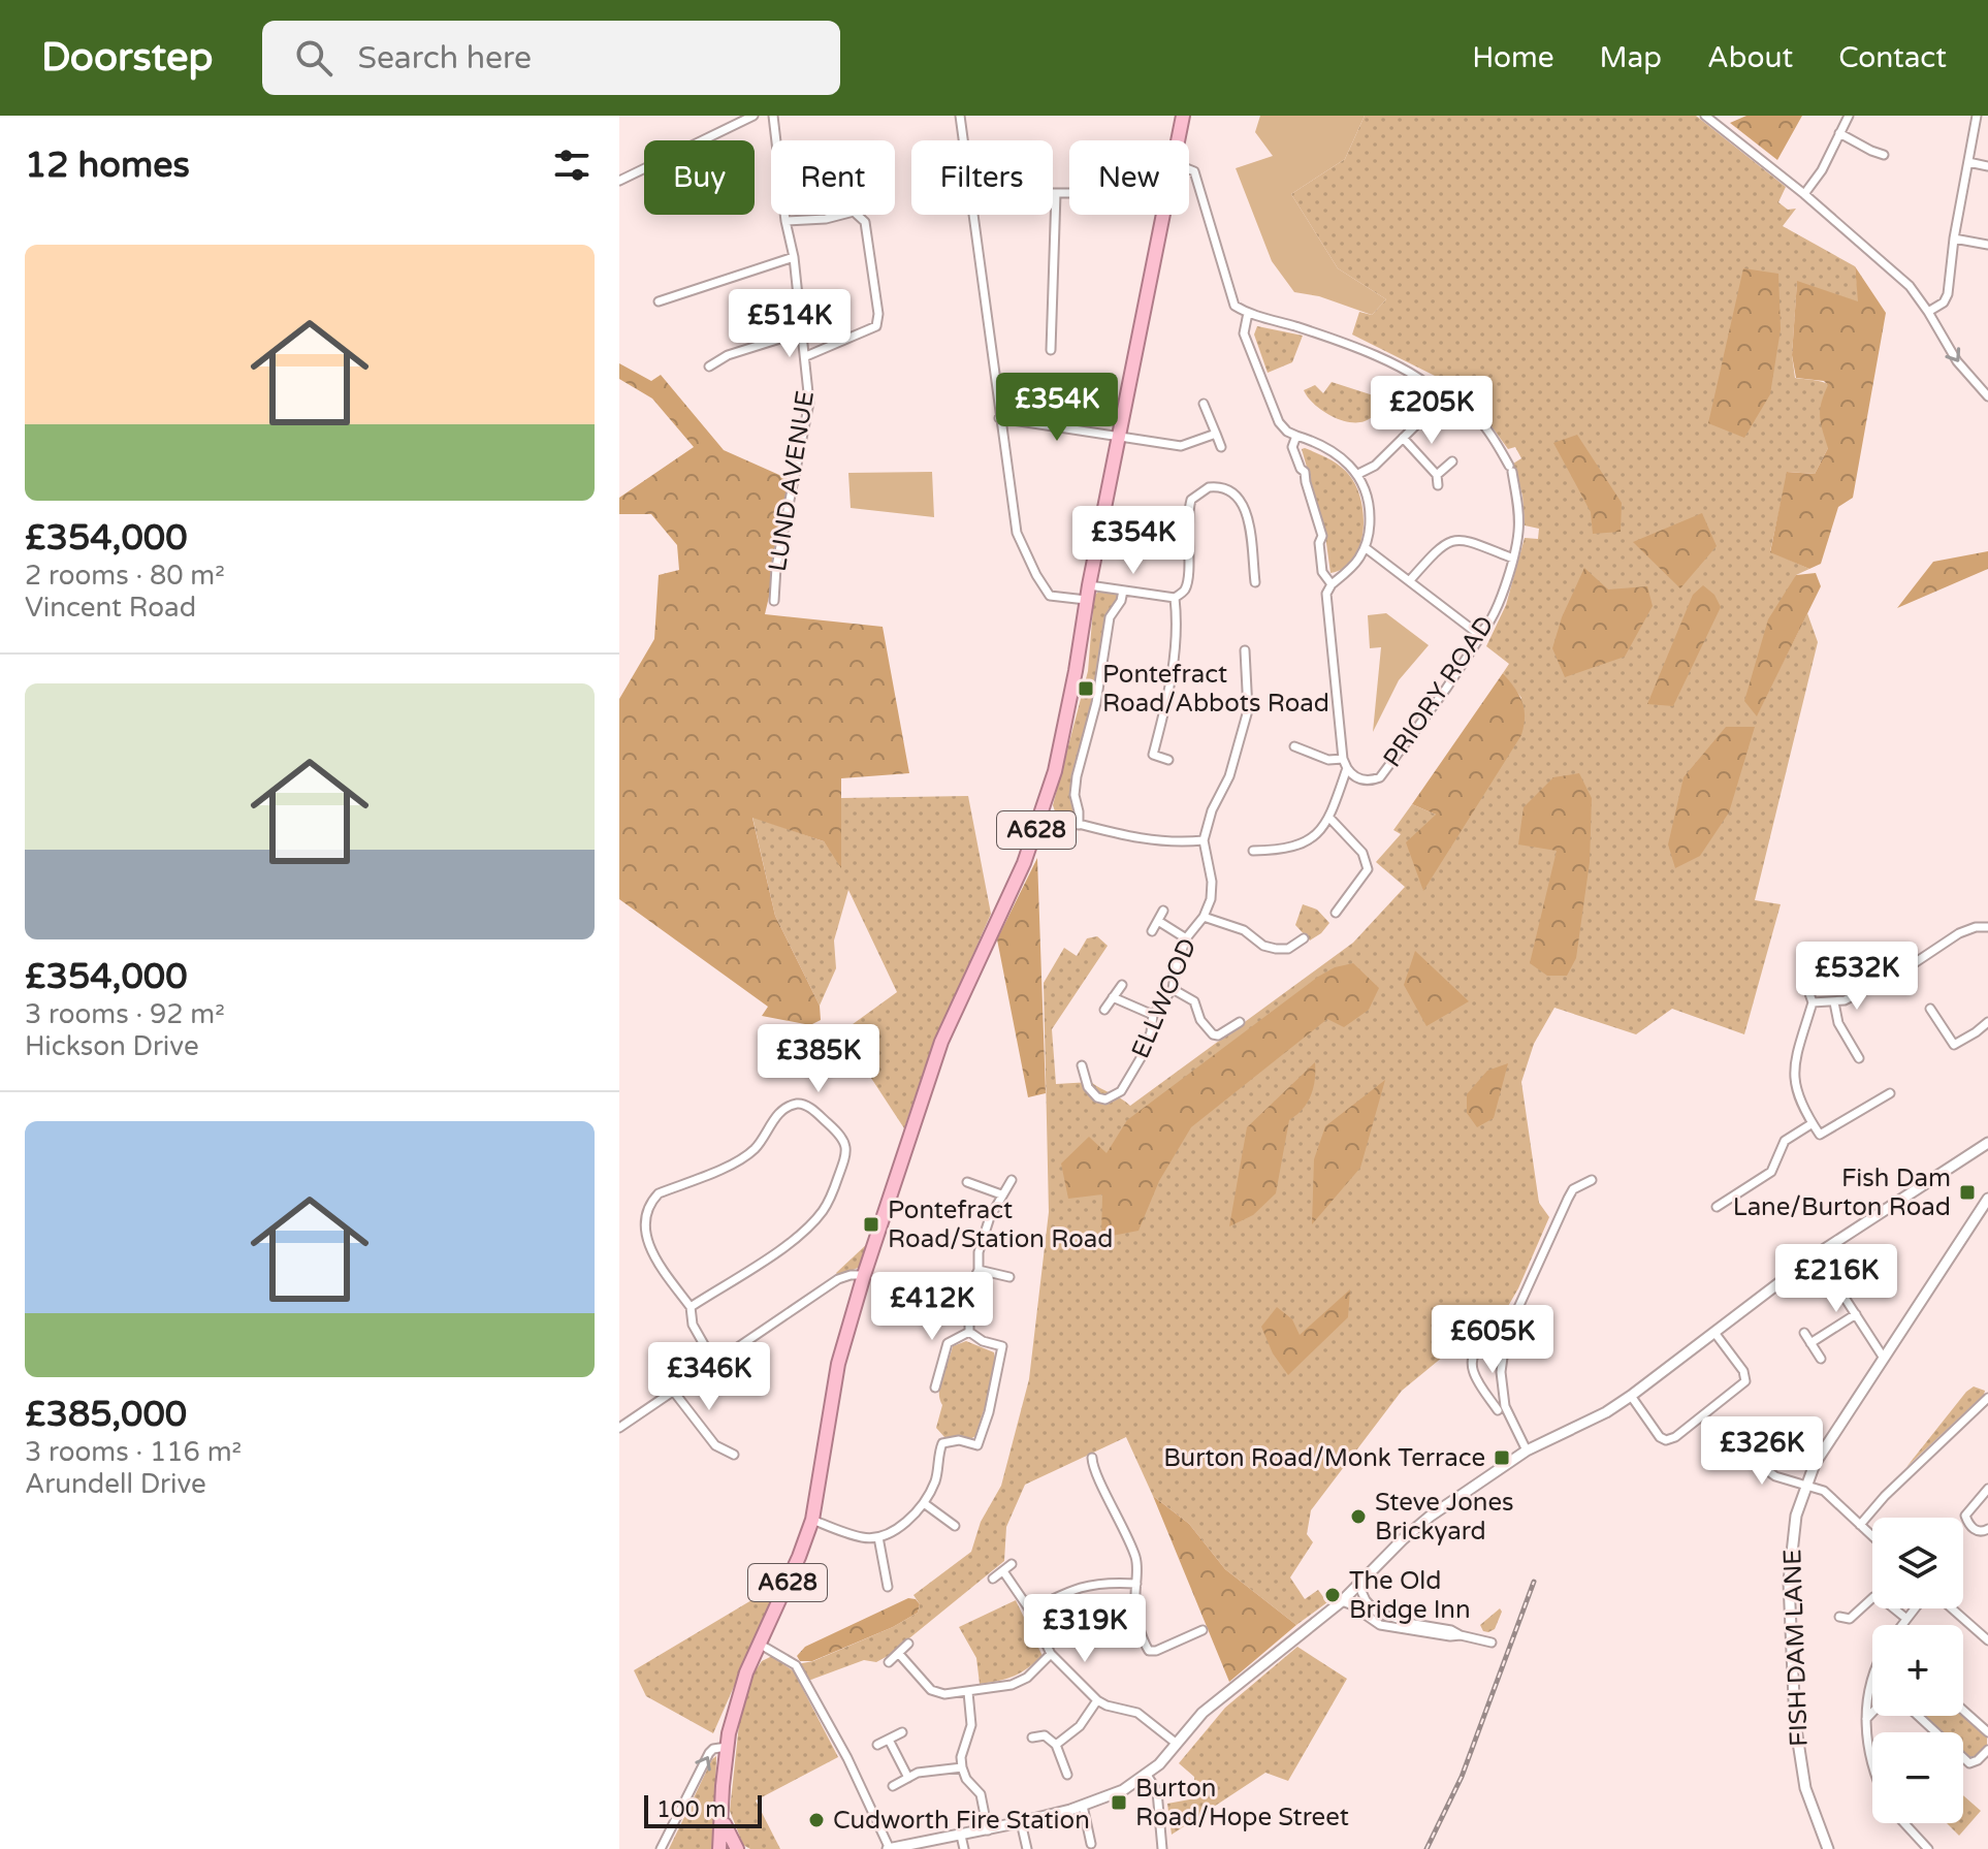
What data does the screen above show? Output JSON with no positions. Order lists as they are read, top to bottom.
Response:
{
  "streets": {
    "highway": ["A628"],
    "street": [
      "LUND AVENUE",
      "PRIORY ROAD",
      "ELLWOOD",
      "FISH DAM LANE"
    ]
  },
  "places": {
    "transit": [
      "Pontefract Road/Abbots Road",
      "Fish Dam Lane/Burton Road",
      "Pontefract Road/Station Road",
      "Burton Road/Monk Terrace",
      "Burton Road/Hope Street"
    ],
    "other": ["Steve Jones Brickyard", "The Old Bridge Inn", "Cudworth Fire Station"]
  },
  "scale_bar": "100 m",
  "page": {
    "header": "Doorstep",
    "search": "Search here",
    "nav": [
      "Home",
      "Map",
      "About",
      "Contact"
    ],
    "heading": "12 homes",
    "chip": [
      "Buy",
      "Rent",
      "Filters",
      "New"
    ],
    "list": [
      {
        "name": "£354,000",
        "note": "2 rooms · 80 m² · Vincent Road"
      },
      {
        "name": "£354,000",
        "note": "3 rooms · 92 m² · Hickson Drive"
      },
      {
        "name": "£385,000",
        "note": "3 rooms · 116 m² · Arundell Drive"
      }
    ],
    "price": [
      "£514K",
      "£354K",
      "£205K",
      "£354K",
      "£532K",
      "£385K",
      "£216K",
      "£412K",
      "£605K",
      "£346K",
      "£326K",
      "£319K"
    ],
    "map_buttons": ["+", "−"],
    "scale": "100 m"
  }
}
